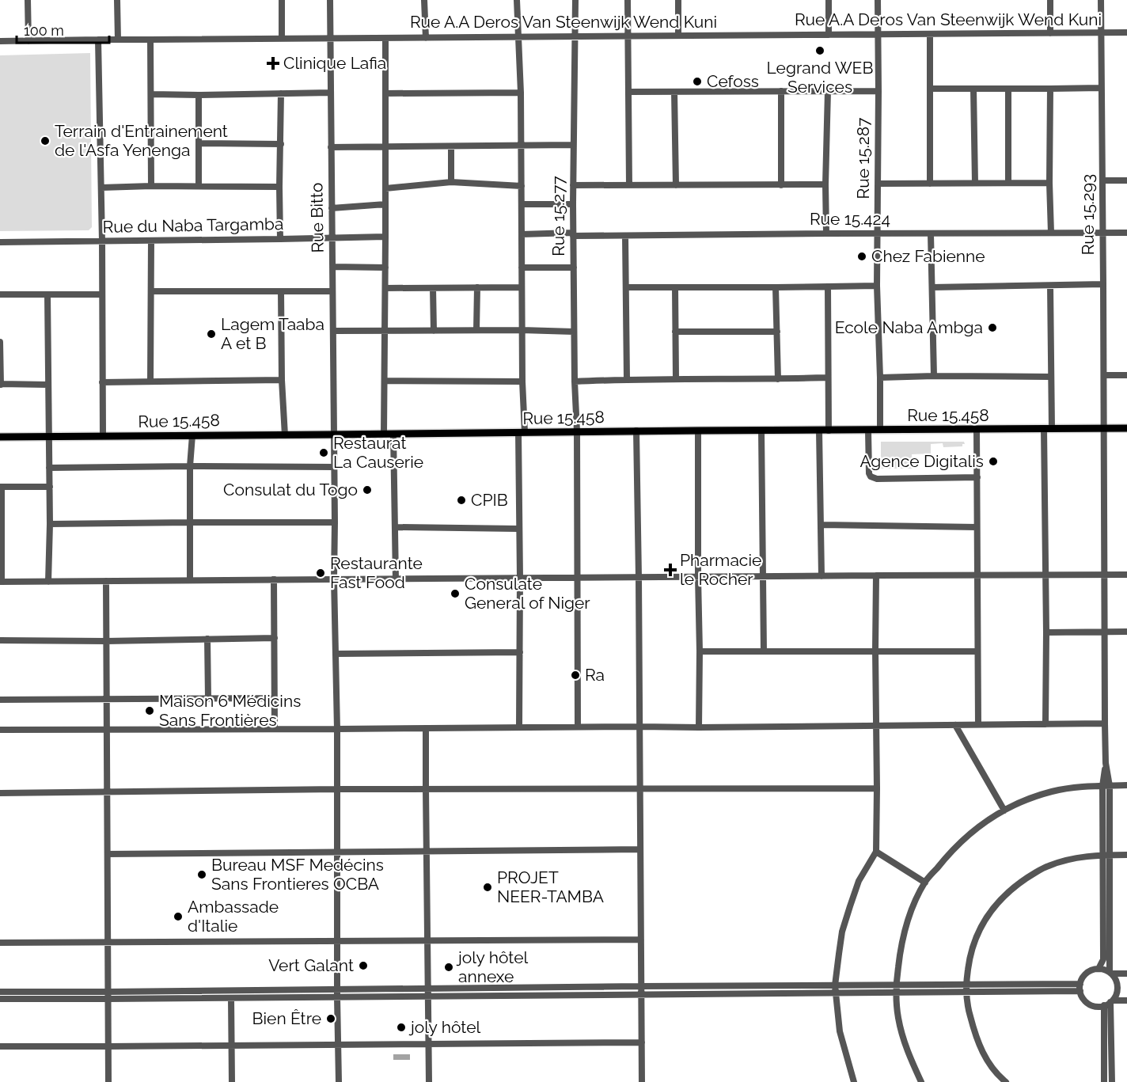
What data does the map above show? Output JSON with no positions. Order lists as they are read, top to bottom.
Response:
{
  "streets": {
    "main road": ["Rue 15.458"],
    "street": [
      "Rue A.A Deros Van Steenwijk Wend Kuni",
      "Rue 15.287",
      "Rue 15.293",
      "Rue 15.277",
      "Rue Bitto",
      "Rue 15.424",
      "Rue du Naba Targamba"
    ]
  },
  "crossings": [
    ["Rue A.A Deros Van Steenwijk Wend Kuni", "Rue 15.287"],
    ["Rue A.A Deros Van Steenwijk Wend Kuni", "Rue 15.293"],
    ["Rue A.A Deros Van Steenwijk Wend Kuni", "Rue 15.277"],
    ["Rue A.A Deros Van Steenwijk Wend Kuni", "Rue Bitto"],
    ["Rue 15.287", "Rue 15.424"],
    ["Rue 15.287", "Rue 15.458"],
    ["Rue 15.293", "Rue 15.424"],
    ["Rue 15.293", "Rue 15.458"],
    ["Rue 15.277", "Rue 15.424"],
    ["Rue 15.277", "Rue 15.458"],
    ["Rue Bitto", "Rue du Naba Targamba"],
    ["Rue Bitto", "Rue 15.458"]
  ],
  "places": {
    "other": [
      "Legrand WEB Services",
      "Cefoss",
      "Terrain d'Entrainement de l'Asfa Yenenga",
      "Chez Fabienne",
      "Ecole Naba Ambga",
      "Lagem Taaba A et B",
      "Restaurat La Causerie",
      "Agence Digitalis",
      "Consulat du Togo",
      "CPIB",
      "Restaurante Fast Food",
      "Consulate General of Niger",
      "Ra",
      "Maison 6 Médicins Sans Frontières",
      "Bureau MSF Medécins Sans Frontieres OCBA",
      "PROJET NEER-TAMBA",
      "Ambassade d'Italie",
      "Vert Galant",
      "joly hôtel annexe",
      "Bien Être",
      "joly hôtel"
    ],
    "health": ["Clinique Lafia", "Pharmacie le Rocher"]
  },
  "scale_bar": "100 m"
}
